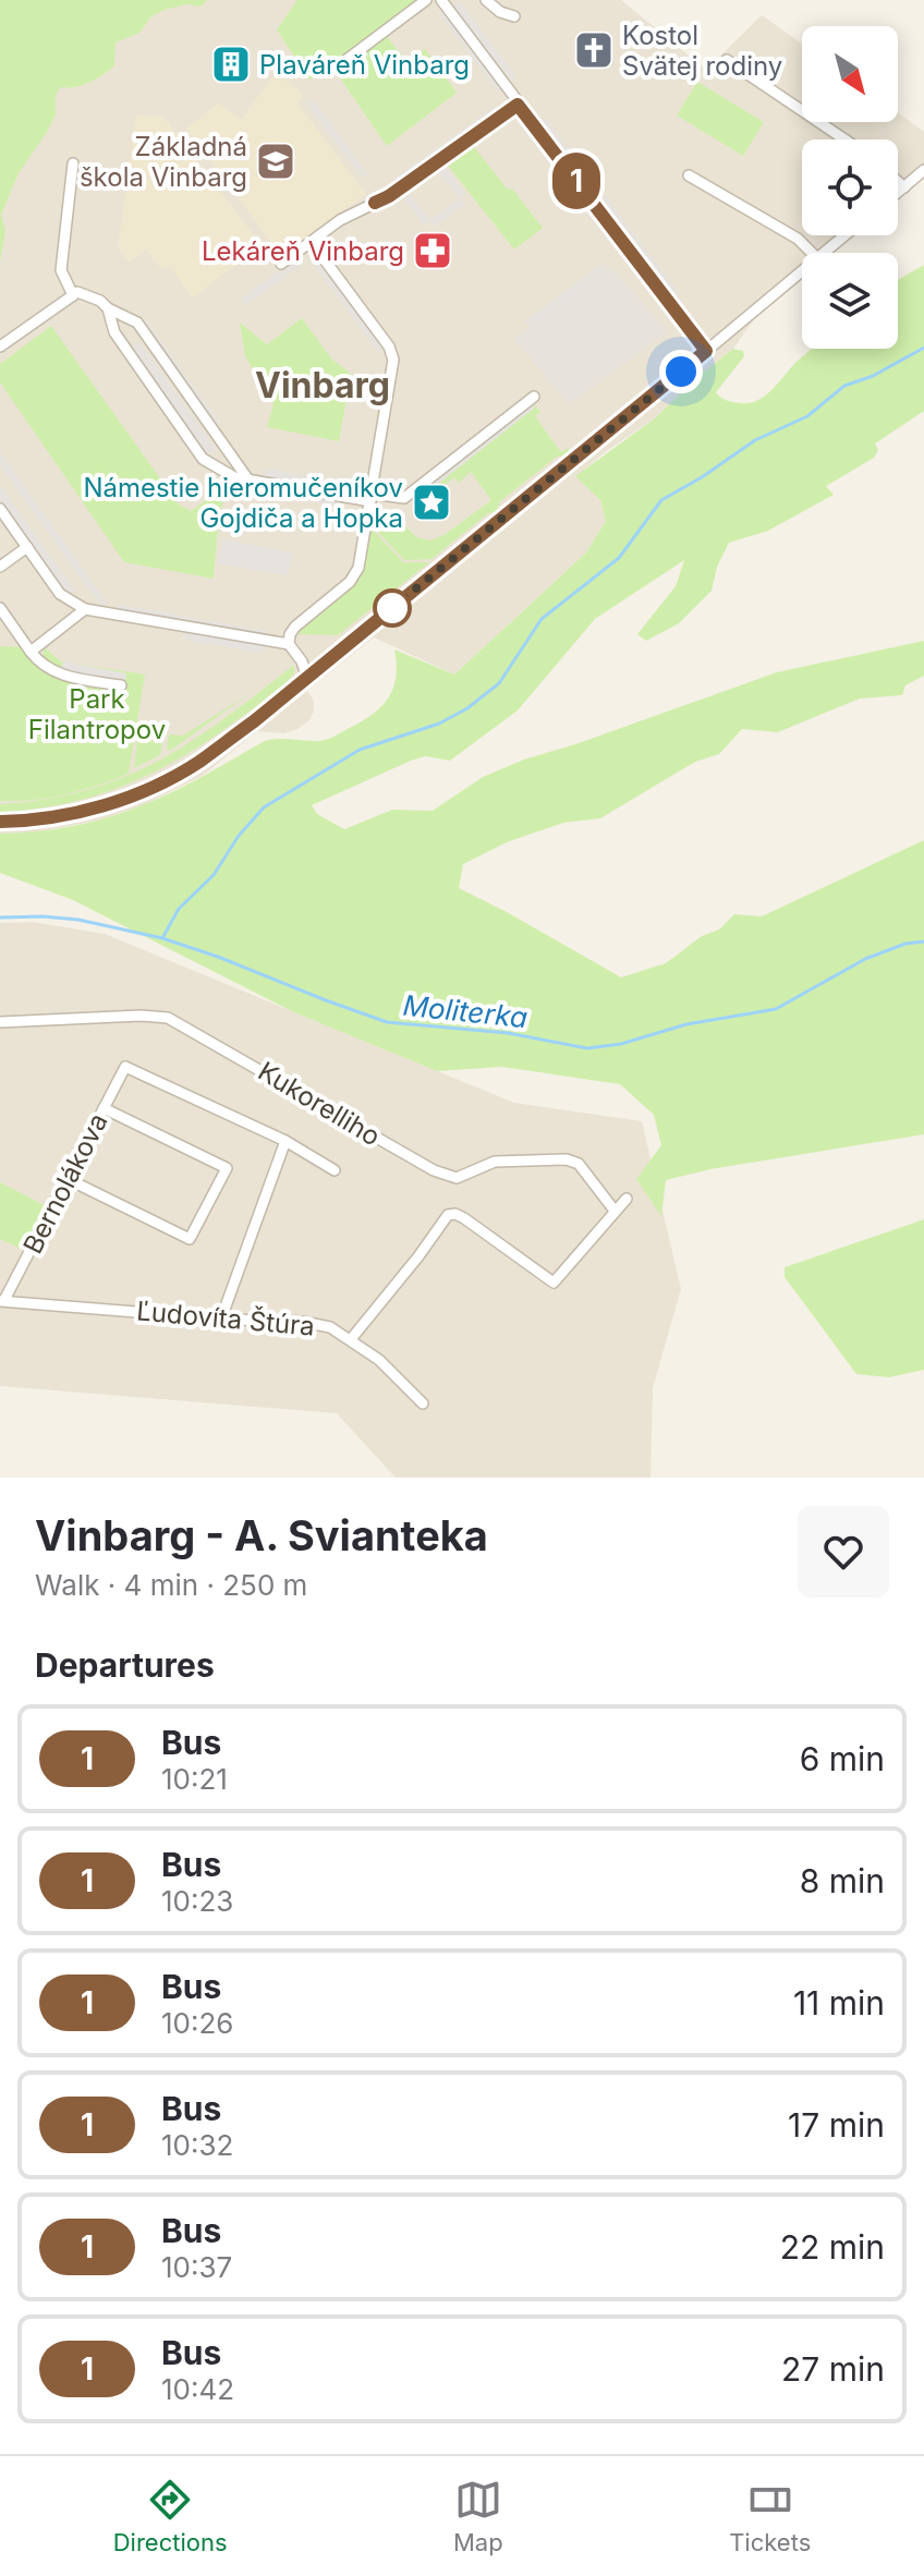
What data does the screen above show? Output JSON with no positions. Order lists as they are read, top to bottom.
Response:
{
  "streets": {
    "street": ["Kukorelliho", "Bernolákova", "Ľudovíta Štúra"]
  },
  "crossings": [
    ["Bernolákova", "Ľudovíta Štúra"]
  ],
  "districts": ["Vinbarg"],
  "water": ["Moliterka"],
  "parks": ["Park Filantropov"],
  "places": {
    "church": ["Kostol Svätej rodiny"],
    "building": ["Plaváreň Vinbarg"],
    "school or university": ["Základná škola Vinbarg"],
    "pharmacy": ["Lekáreň Vinbarg"],
    "place": ["Námestie hieromučeníkov Gojdiča a Hopka"]
  },
  "lines": ["bus line 1"],
  "north": "bottom right",
  "page": {
    "on_map": "1",
    "heading": [
      ["Vinbarg - A. Svianteka", "Walk · 4 min · 250 m"],
      "Departures"
    ],
    "list": [
      {
        "mark": "1",
        "name": "Bus",
        "note": "10:21",
        "value": "6 min"
      },
      {
        "mark": "1",
        "name": "Bus",
        "note": "10:23",
        "value": "8 min"
      },
      {
        "mark": "1",
        "name": "Bus",
        "note": "10:26",
        "value": "11 min"
      },
      {
        "mark": "1",
        "name": "Bus",
        "note": "10:32",
        "value": "17 min"
      },
      {
        "mark": "1",
        "name": "Bus",
        "note": "10:37",
        "value": "22 min"
      },
      {
        "mark": "1",
        "name": "Bus",
        "note": "10:42",
        "value": "27 min"
      }
    ],
    "tabs": ["Directions", "Map", "Tickets"]
  }
}
